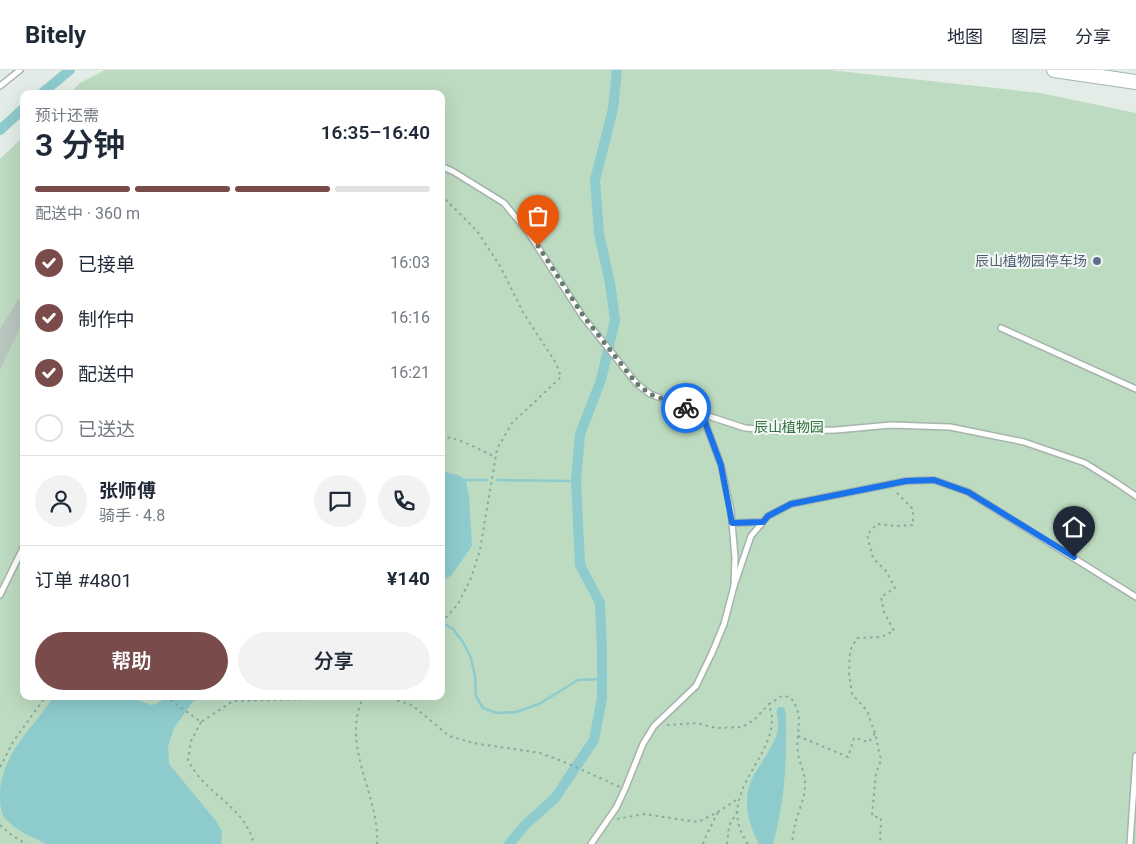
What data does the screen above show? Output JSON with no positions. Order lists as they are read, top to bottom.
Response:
{
  "parks": ["辰山植物园"],
  "places": ["辰山植物园停车场"],
  "page": {
    "header": "Bitely",
    "nav": ["地图", "图层", "分享"],
    "heading": ["3 分钟", "预计还需", "16:35–16:40"],
    "panel": [
      "张师傅",
      "骑手 · 4.8",
      "订单 #4801",
      "¥140"
    ],
    "bar": "配送中 · 360 m",
    "list": [
      ["已接单", "16:03"],
      ["制作中", "16:16"],
      ["配送中", "16:21"],
      "已送达"
    ],
    "buttons": ["帮助", "分享"]
  }
}
